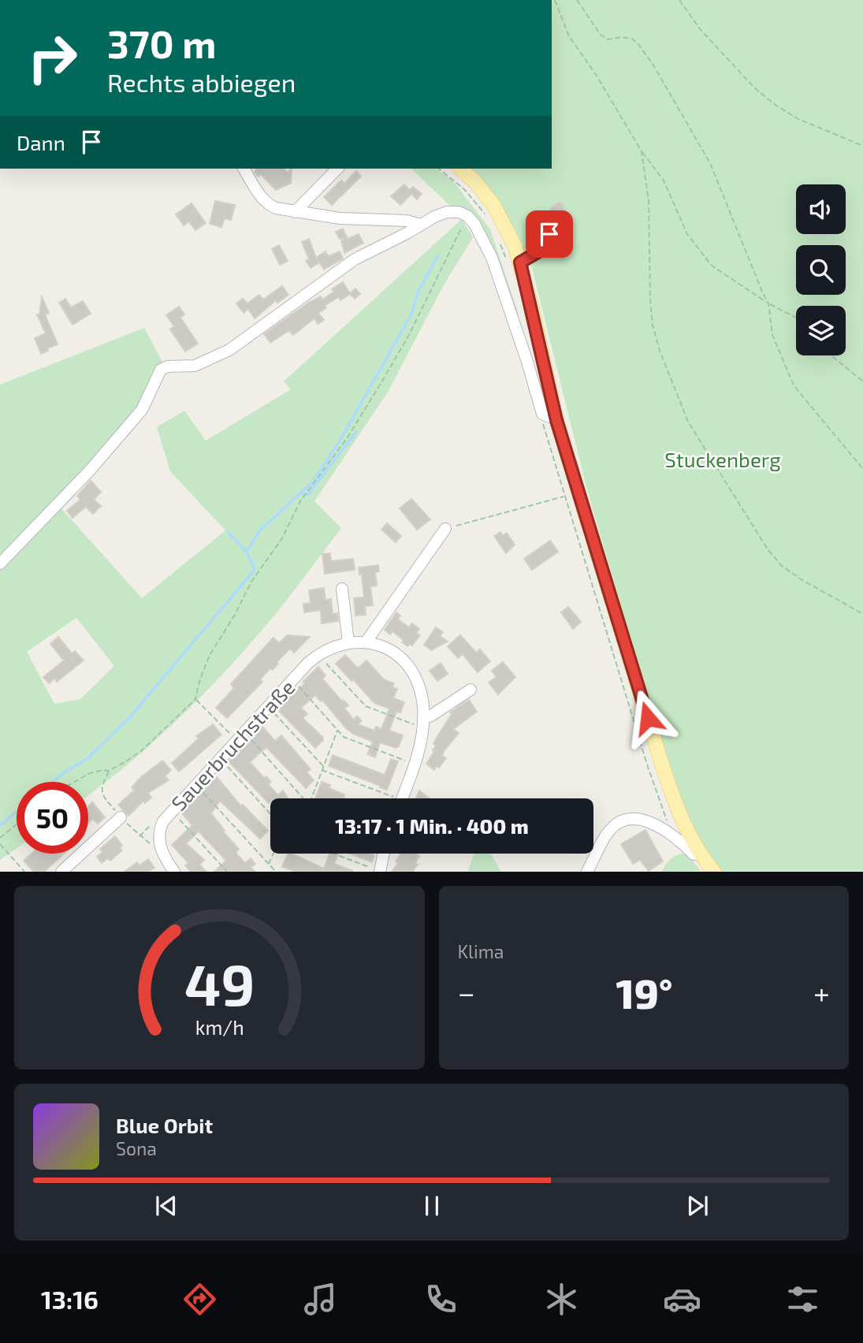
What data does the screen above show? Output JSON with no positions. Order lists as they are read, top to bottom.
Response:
{
  "streets": {
    "street": ["Sauerbruchstraße"]
  },
  "parks": ["Stuckenberg"],
  "page": {
    "turn": ["370 m", "Rechts abbiegen"],
    "then": "Dann",
    "limit": "50",
    "trip": "13:17 · 1 Min. · 400 m",
    "tile": "Klima",
    "heat": ["−", "19°", "+"],
    "song": ["Blue Orbit", "Sona"],
    "tabs": "13:16",
    "gauge": ["49", "km/h"]
  }
}
